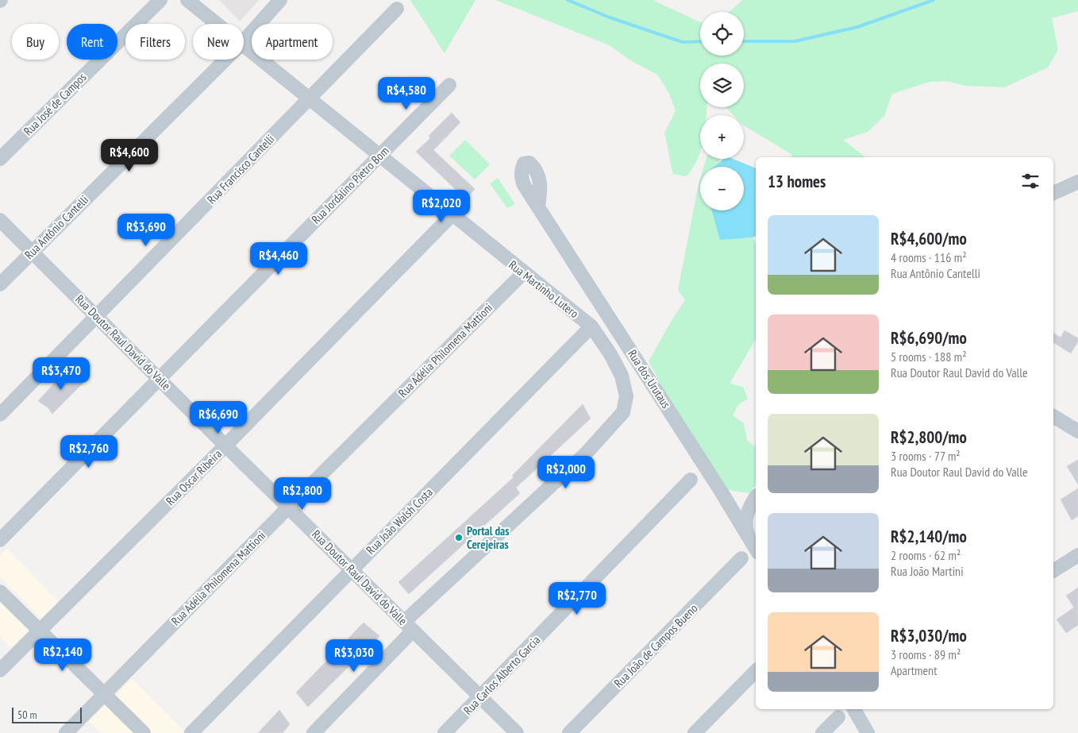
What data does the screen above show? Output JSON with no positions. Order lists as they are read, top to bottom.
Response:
{
  "streets": {
    "street": [
      "Rua José de Campos",
      "Rua Francisco Cantelli",
      "Rua Jordalino Pietro Bom",
      "Rua Antônio Cantelli",
      "Rua Martinho Lutero",
      "Rua Doutor Raul David do Valle",
      "Rua Adélia Philomena Mattioni",
      "Rua dos Urutaus",
      "Rua Oscar Ribeira",
      "Rua João Walsh Costa",
      "Rua João de Campos Bueno",
      "Rua Carlos Alberto Garcia"
    ]
  },
  "crossings": [
    ["Rua Francisco Cantelli", "Rua Martinho Lutero"],
    ["Rua Francisco Cantelli", "Rua Doutor Raul David do Valle"],
    ["Rua Jordalino Pietro Bom", "Rua Martinho Lutero"],
    ["Rua Jordalino Pietro Bom", "Rua Doutor Raul David do Valle"],
    ["Rua Antônio Cantelli", "Rua Doutor Raul David do Valle"],
    ["Rua Martinho Lutero", "Rua Doutor Raul David do Valle"],
    ["Rua Martinho Lutero", "Rua Adélia Philomena Mattioni"],
    ["Rua Martinho Lutero", "Rua Oscar Ribeira"],
    ["Rua Martinho Lutero", "Rua João Walsh Costa"],
    ["Rua Doutor Raul David do Valle", "Rua Adélia Philomena Mattioni"],
    ["Rua Doutor Raul David do Valle", "Rua Oscar Ribeira"],
    ["Rua Doutor Raul David do Valle", "Rua João Walsh Costa"],
    ["Rua Doutor Raul David do Valle", "Rua Carlos Alberto Garcia"]
  ],
  "places": ["Portal das Cerejeiras"],
  "scale_bar": "50 m",
  "page": {
    "map_buttons": ["+", "−"],
    "chip": [
      "Buy",
      "Rent",
      "Filters",
      "New",
      "Apartment"
    ],
    "price": [
      "R$4,580",
      "R$4,600",
      "R$2,020",
      "R$3,690",
      "R$4,460",
      "R$3,470",
      "R$6,690",
      "R$2,760",
      "R$2,000",
      "R$2,800",
      "R$2,770",
      "R$2,140",
      "R$3,030"
    ],
    "heading": "13 homes",
    "list": [
      {
        "name": "R$4,600/mo",
        "note": "4 rooms · 116 m² · Rua Antônio Cantelli"
      },
      {
        "name": "R$6,690/mo",
        "note": "5 rooms · 188 m² · Rua Doutor Raul David do Valle"
      },
      {
        "name": "R$2,800/mo",
        "note": "3 rooms · 77 m² · Rua Doutor Raul David do Valle"
      },
      {
        "name": "R$2,140/mo",
        "note": "2 rooms · 62 m² · Rua João Martini"
      },
      {
        "name": "R$3,030/mo",
        "note": "3 rooms · 89 m² · Apartment"
      }
    ],
    "scale": "50 m"
  }
}
